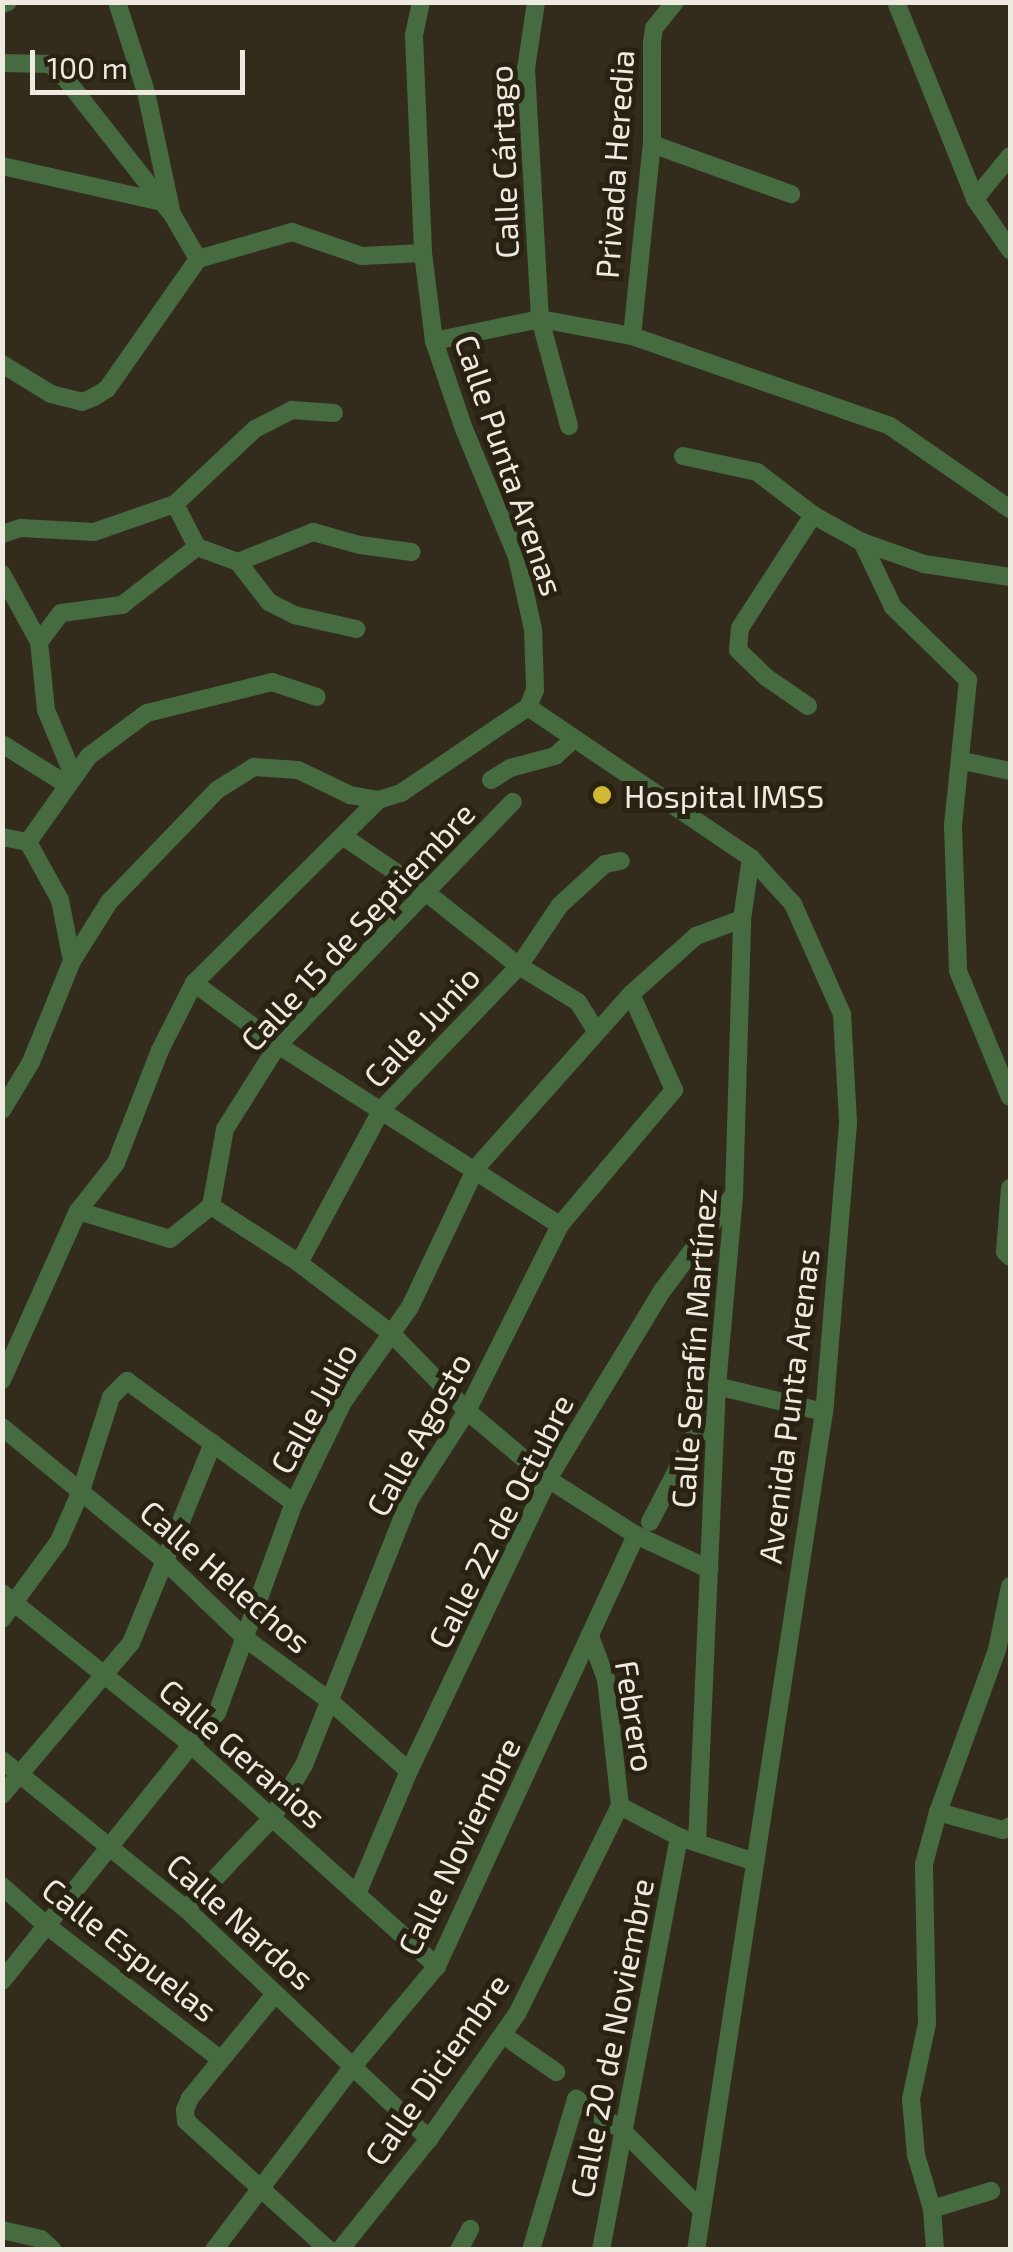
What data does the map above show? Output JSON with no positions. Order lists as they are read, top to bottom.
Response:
{
  "streets": {
    "street": [
      "Calle Cártago",
      "Privada Heredia",
      "Calle Punta Arenas",
      "Calle 15 de Septiembre",
      "Calle Junio",
      "Calle Serafín Martínez",
      "Avenida Punta Arenas",
      "Calle Julio",
      "Calle Agosto",
      "Calle 22 de Octubre",
      "Calle Helechos",
      "Febrero",
      "Calle Geranios",
      "Calle Noviembre",
      "Calle Nardos",
      "Calle Espuelas",
      "Calle 20 de Noviembre",
      "Calle Diciembre"
    ]
  },
  "crossings": [
    ["Calle Punta Arenas", "Avenida Punta Arenas"],
    ["Calle Serafín Martínez", "Avenida Punta Arenas"],
    ["Calle Serafín Martínez", "Calle Julio"],
    ["Calle Serafín Martínez", "Calle 22 de Octubre"],
    ["Calle Serafín Martínez", "Calle 20 de Noviembre"],
    ["Calle Julio", "Calle Agosto"],
    ["Calle Julio", "Calle Helechos"],
    ["Calle Julio", "Calle Geranios"],
    ["Calle Julio", "Calle Nardos"],
    ["Calle Julio", "Calle Espuelas"],
    ["Calle Agosto", "Calle Helechos"],
    ["Calle Agosto", "Calle Geranios"],
    ["Calle Agosto", "Calle Nardos"],
    ["Calle 22 de Octubre", "Calle Helechos"],
    ["Calle 22 de Octubre", "Calle Geranios"],
    ["Febrero", "Calle Noviembre"],
    ["Febrero", "Calle Diciembre"],
    ["Calle Geranios", "Calle Noviembre"],
    ["Calle Noviembre", "Calle Nardos"],
    ["Calle Nardos", "Calle Diciembre"]
  ],
  "places": ["Hospital IMSS"],
  "scale_bar": "100 m"
}
